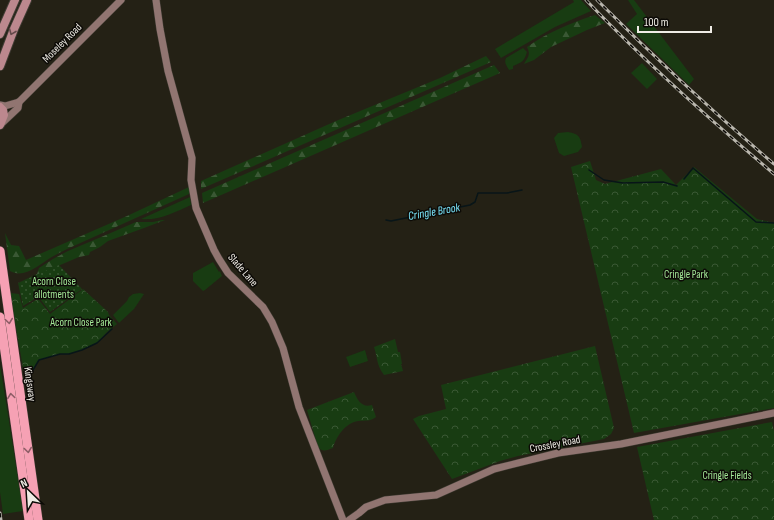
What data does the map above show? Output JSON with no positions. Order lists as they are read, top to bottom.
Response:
{
  "streets": {
    "highway": ["Kingsway"],
    "street": ["Moseley Road", "Slade Lane", "Crossley Road"]
  },
  "water": ["Cringle Brook"],
  "parks": [
    "Cringle Park",
    "Acorn Close allotments",
    "Acorn Close Park",
    "Cringle Fields"
  ],
  "scale_bar": "100 m",
  "north": "top left"
}
